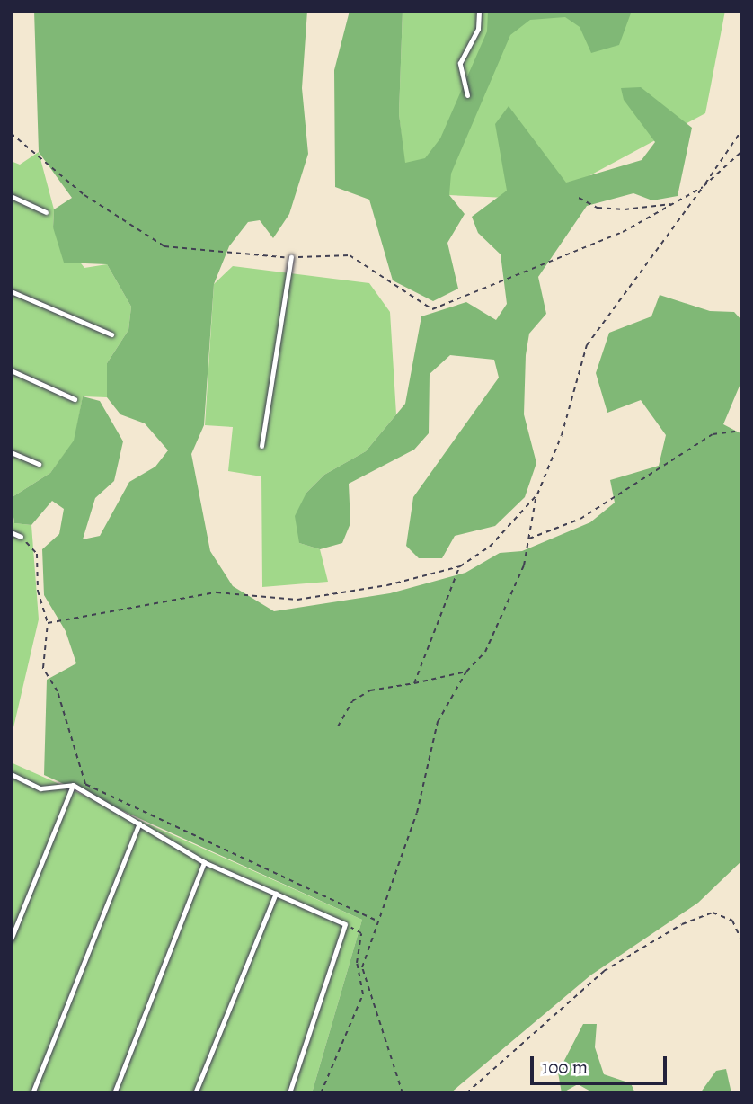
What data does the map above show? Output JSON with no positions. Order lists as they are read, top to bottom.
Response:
{
  "scale_bar": "100 m"
}
